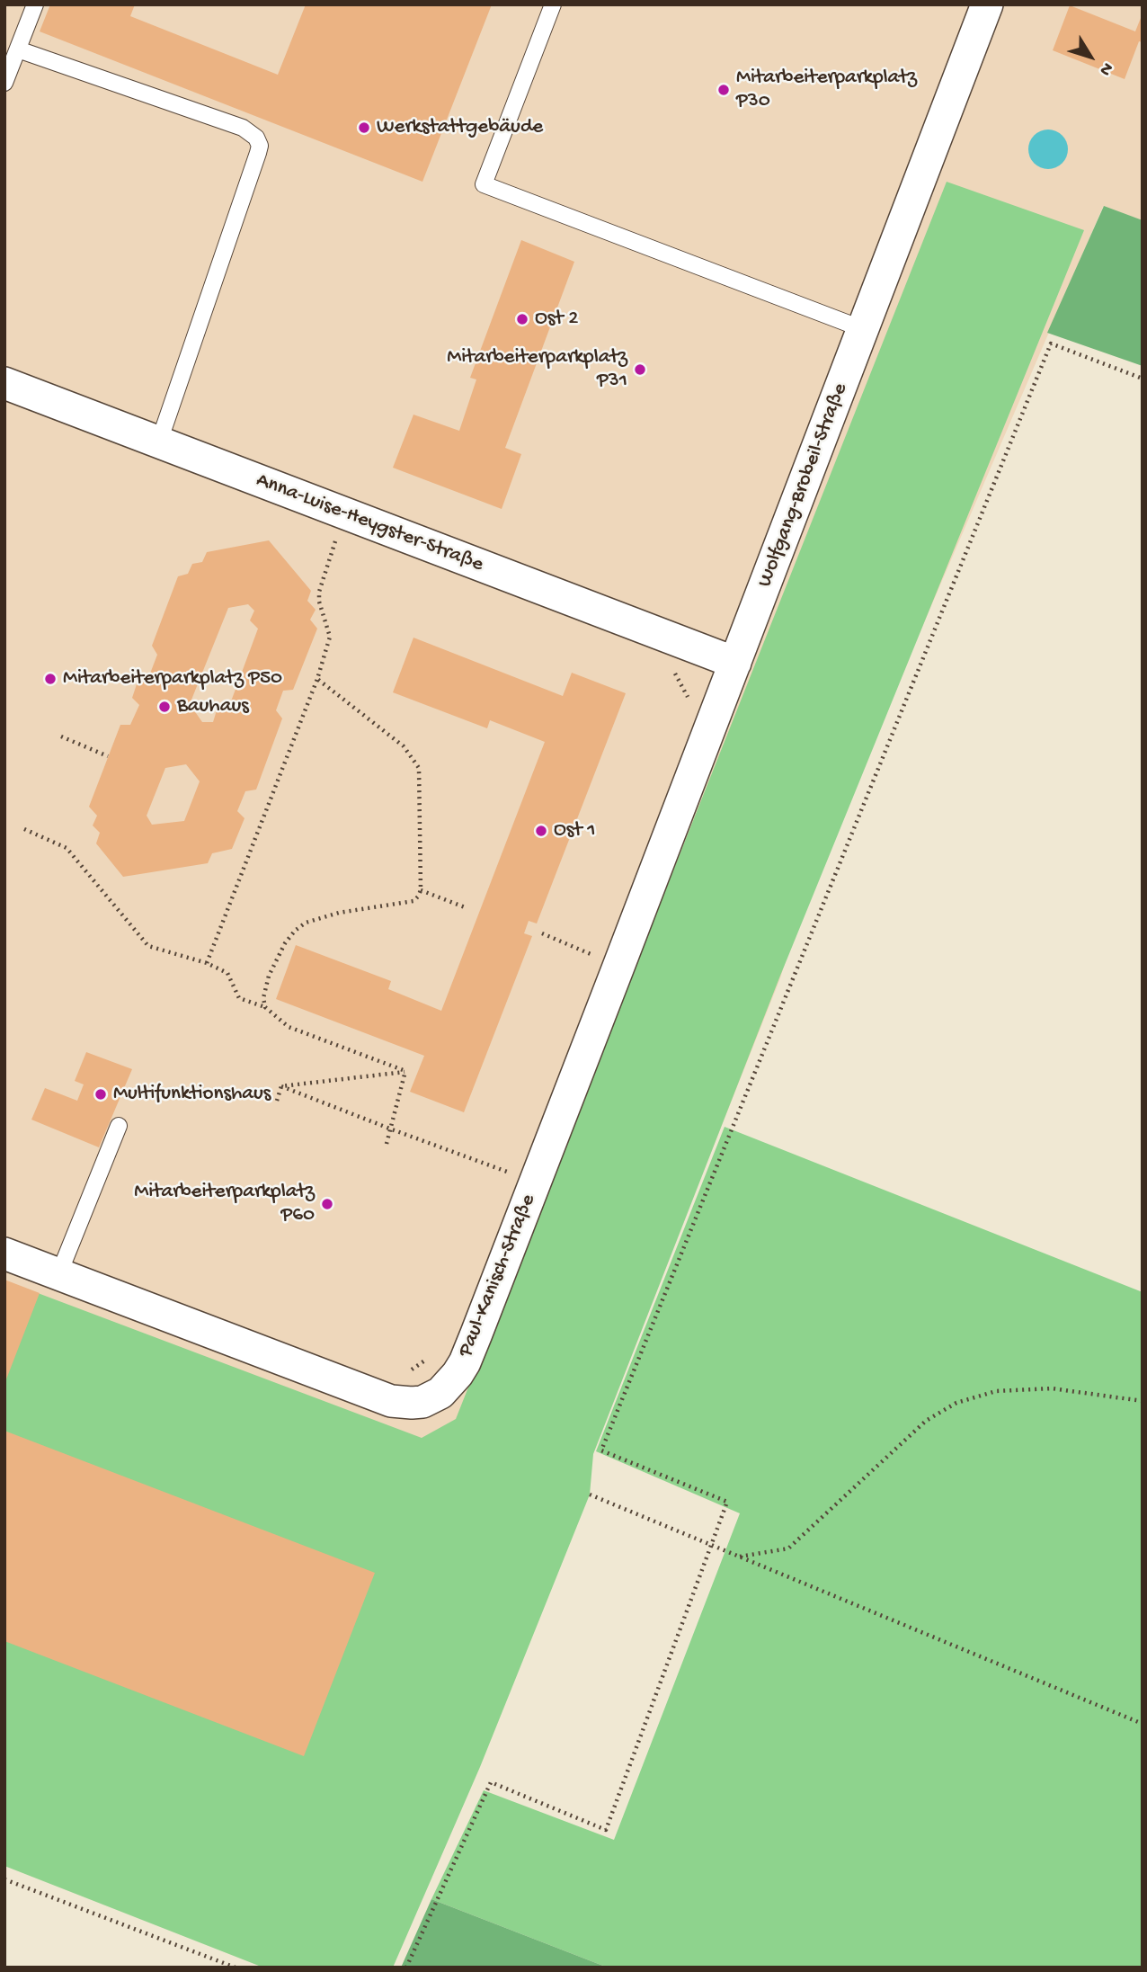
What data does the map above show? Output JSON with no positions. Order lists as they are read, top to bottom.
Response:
{
  "streets": {
    "street": ["Wolfgang-Brobeil-Straße", "Anna-Luise-Heygster-Straße", "Paul-Kanisch-Straße"]
  },
  "crossings": [
    ["Wolfgang-Brobeil-Straße", "Anna-Luise-Heygster-Straße"],
    ["Wolfgang-Brobeil-Straße", "Paul-Kanisch-Straße"]
  ],
  "places": [
    "Mitarbeiterparkplatz P30",
    "Werkstattgebäude",
    "Ost 2",
    "Mitarbeiterparkplatz P31",
    "Mitarbeiterparkplatz P50",
    "Bauhaus",
    "Ost 1",
    "Multifunktionshaus",
    "Mitarbeiterparkplatz P60"
  ],
  "north": "bottom right"
}
